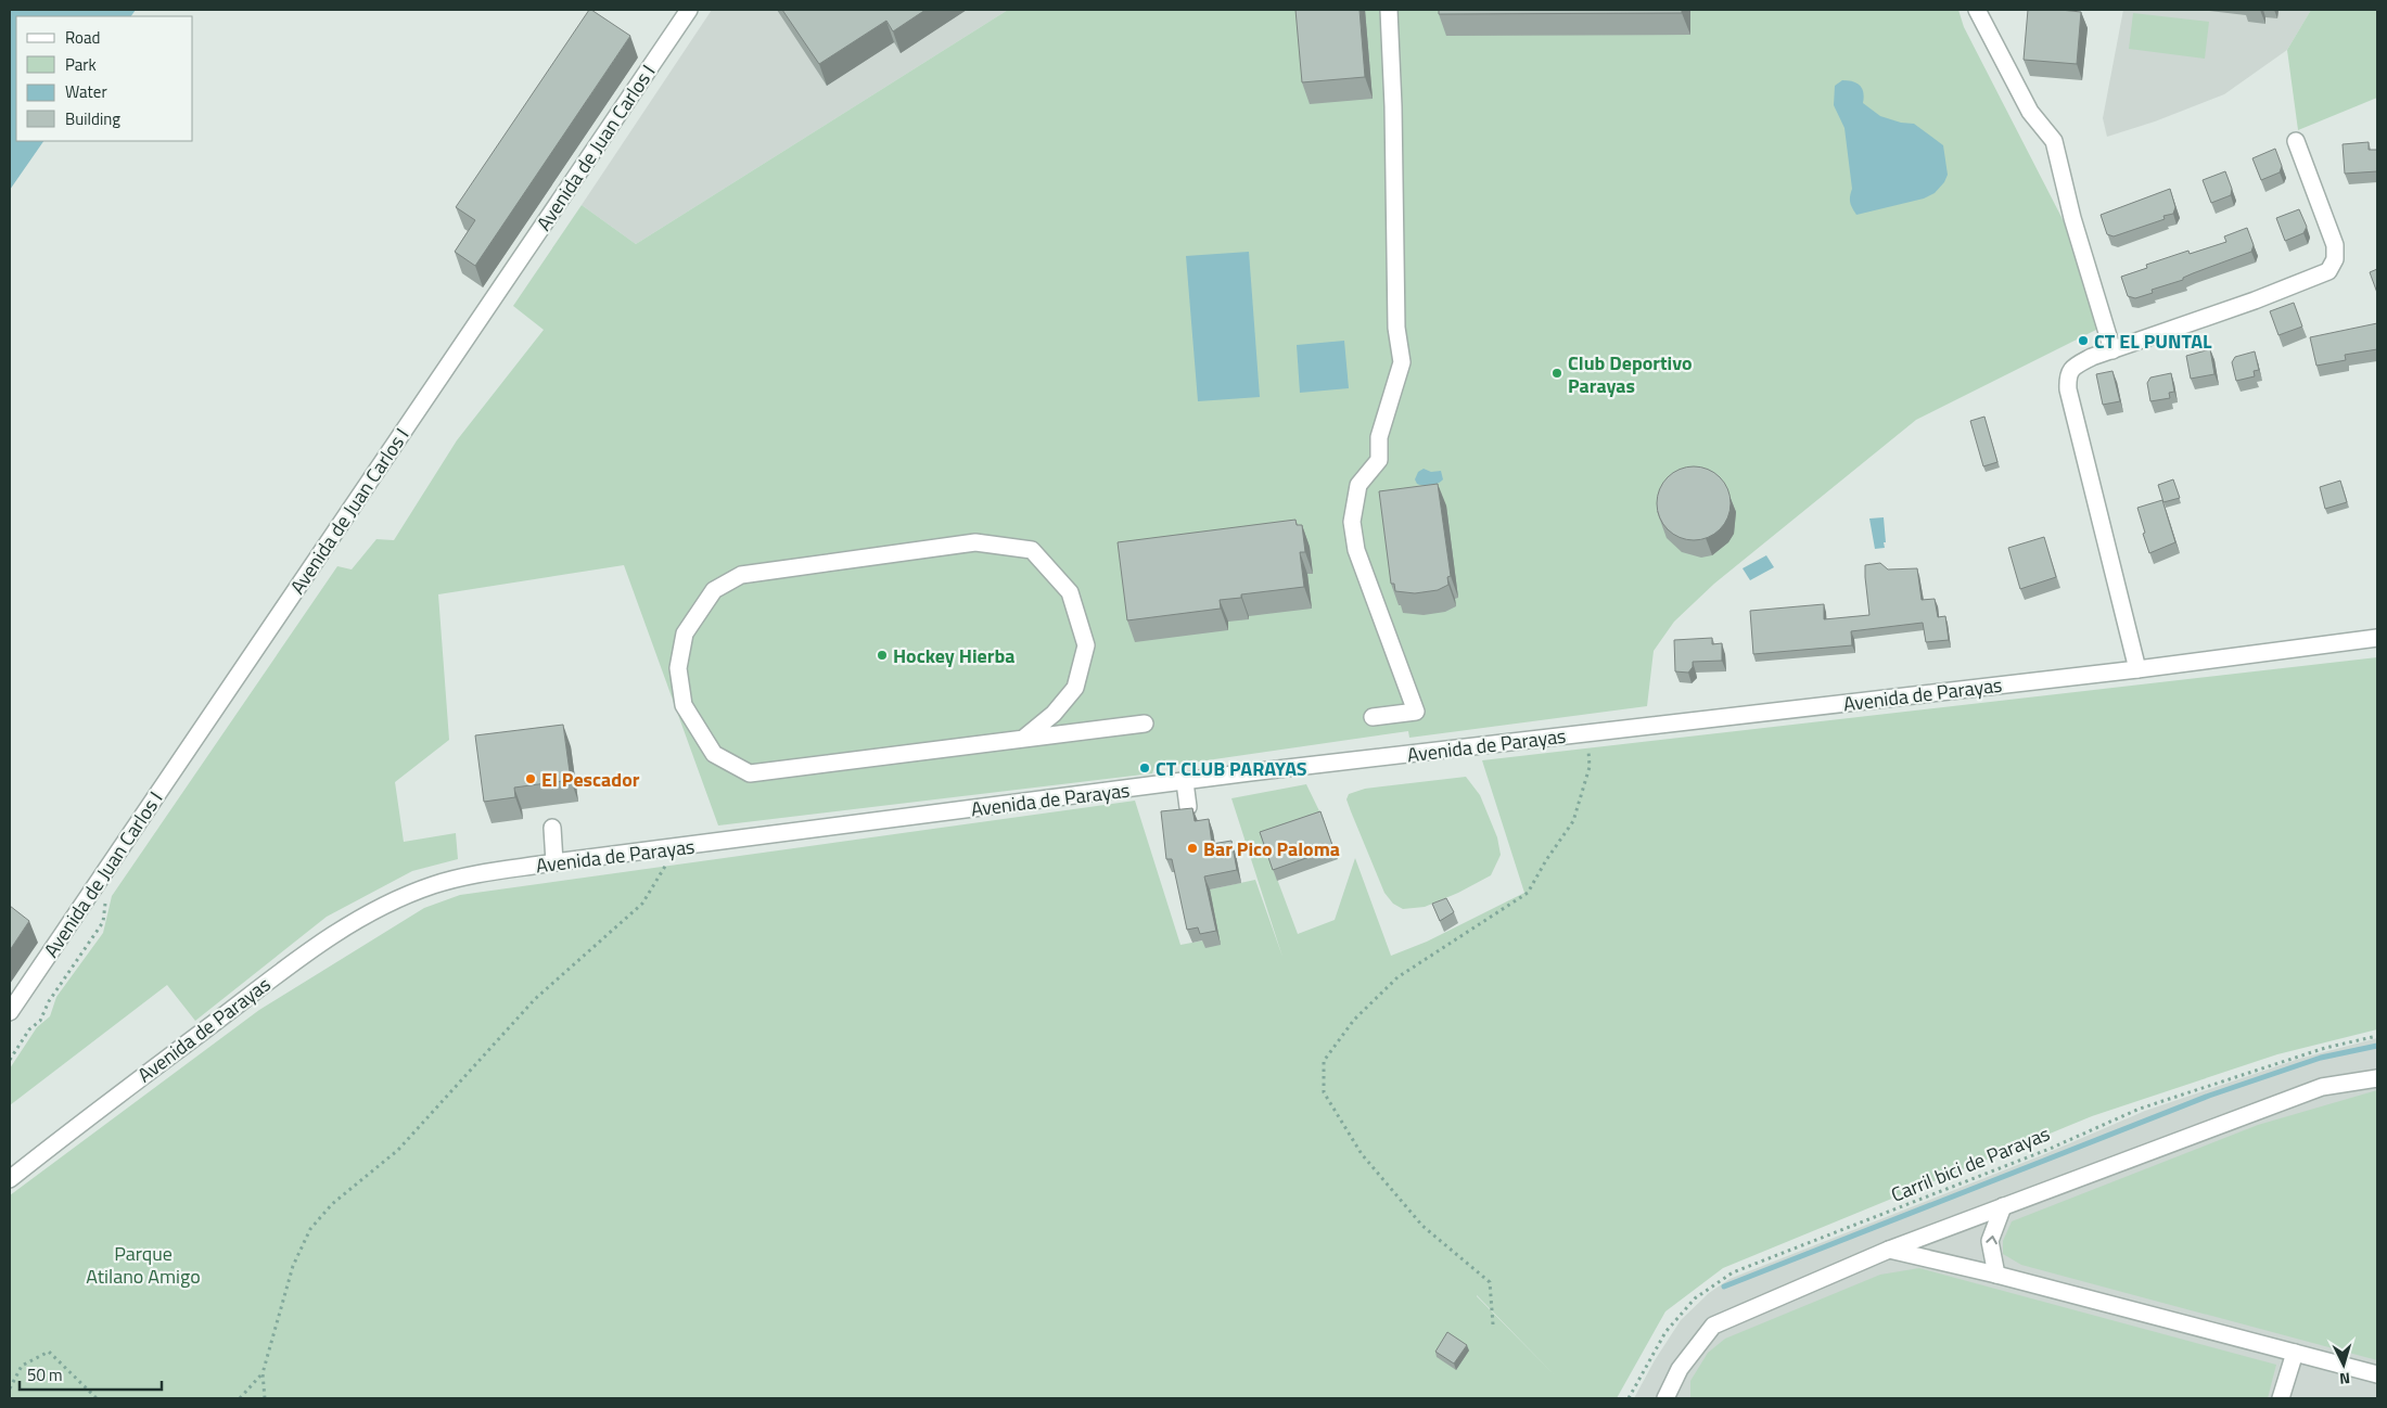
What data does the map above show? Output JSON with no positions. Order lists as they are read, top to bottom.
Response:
{
  "streets": {
    "street": ["Avenida de Juan Carlos I", "Avenida de Parayas"],
    "path": ["Carril bici de Parayas"]
  },
  "parks": ["Parque Atilano Amigo"],
  "places": [
    "CT EL PUNTAL",
    "Club Deportivo Parayas",
    "Hockey Hierba",
    "CT CLUB PARAYAS",
    "El Pescador",
    "Bar Pico Paloma"
  ],
  "legend": [
    "Road",
    "Park",
    "Water",
    "Building"
  ],
  "scale_bar": "50 m",
  "north": "bottom"
}
